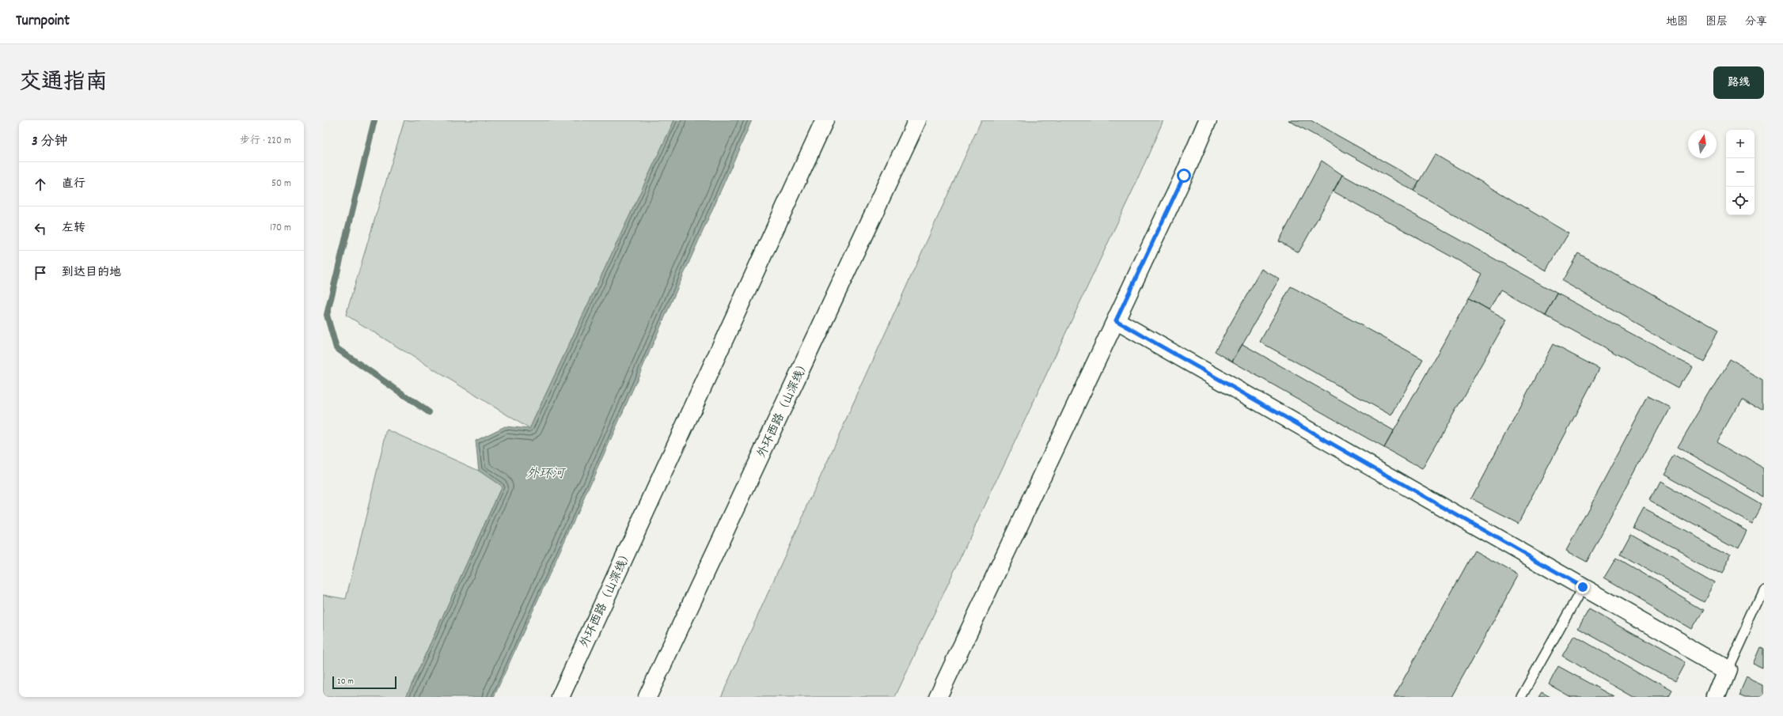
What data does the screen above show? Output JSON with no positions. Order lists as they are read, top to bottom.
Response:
{
  "streets": {
    "main road": ["外环西路（山深线）"]
  },
  "water": ["外环河"],
  "scale_bar": "20 m",
  "north": "top",
  "page": {
    "header": "Turnpoint",
    "nav": ["地图", "图层", "分享"],
    "title": "交通指南",
    "buttons": "路线",
    "heading": ["3 分钟", "步行 · 220 m"],
    "map_buttons": ["+", "−"],
    "list": [
      ["直行", "50 m"],
      ["左转", "170 m"],
      "到达目的地"
    ],
    "scale": "20 m"
  }
}
